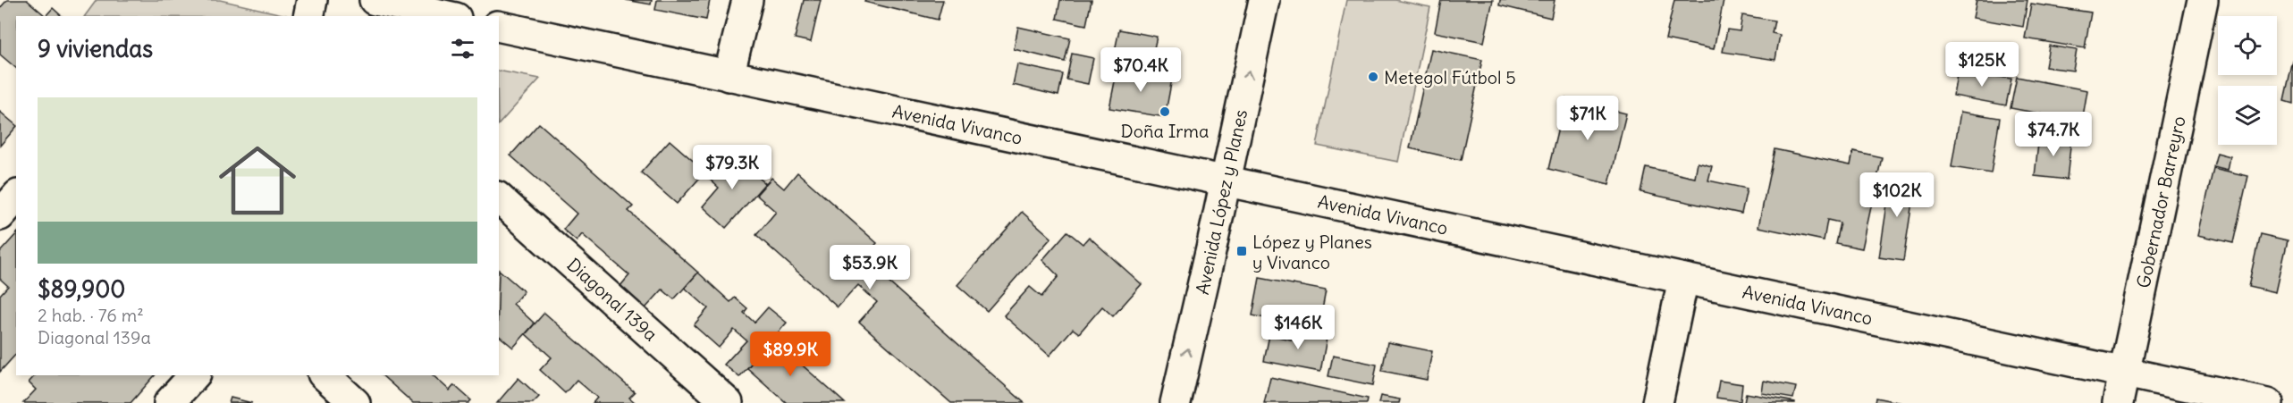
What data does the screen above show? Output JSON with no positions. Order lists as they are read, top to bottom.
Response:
{
  "streets": {
    "main road": [
      "Avenida Vivanco",
      "Avenida López y Planes",
      "Gobernador Barreyro",
      "Diagonal 139a"
    ]
  },
  "crossings": [
    ["Avenida Vivanco", "Avenida López y Planes"],
    ["Avenida Vivanco", "Gobernador Barreyro"]
  ],
  "one_way": ["Avenida López y Planes"],
  "places": {
    "other": ["Metegol Fútbol 5", "Doña Irma"],
    "transit": ["López y Planes y Vivanco"]
  },
  "page": {
    "heading": "9 viviendas",
    "price": [
      "$125K",
      "$70.4K",
      "$71K",
      "$74.7K",
      "$79.3K",
      "$102K",
      "$53.9K",
      "$146K",
      "$89.9K"
    ],
    "list": [
      {
        "name": "$89,900",
        "note": "2 hab. · 76 m² · Diagonal 139a"
      }
    ]
  }
}
